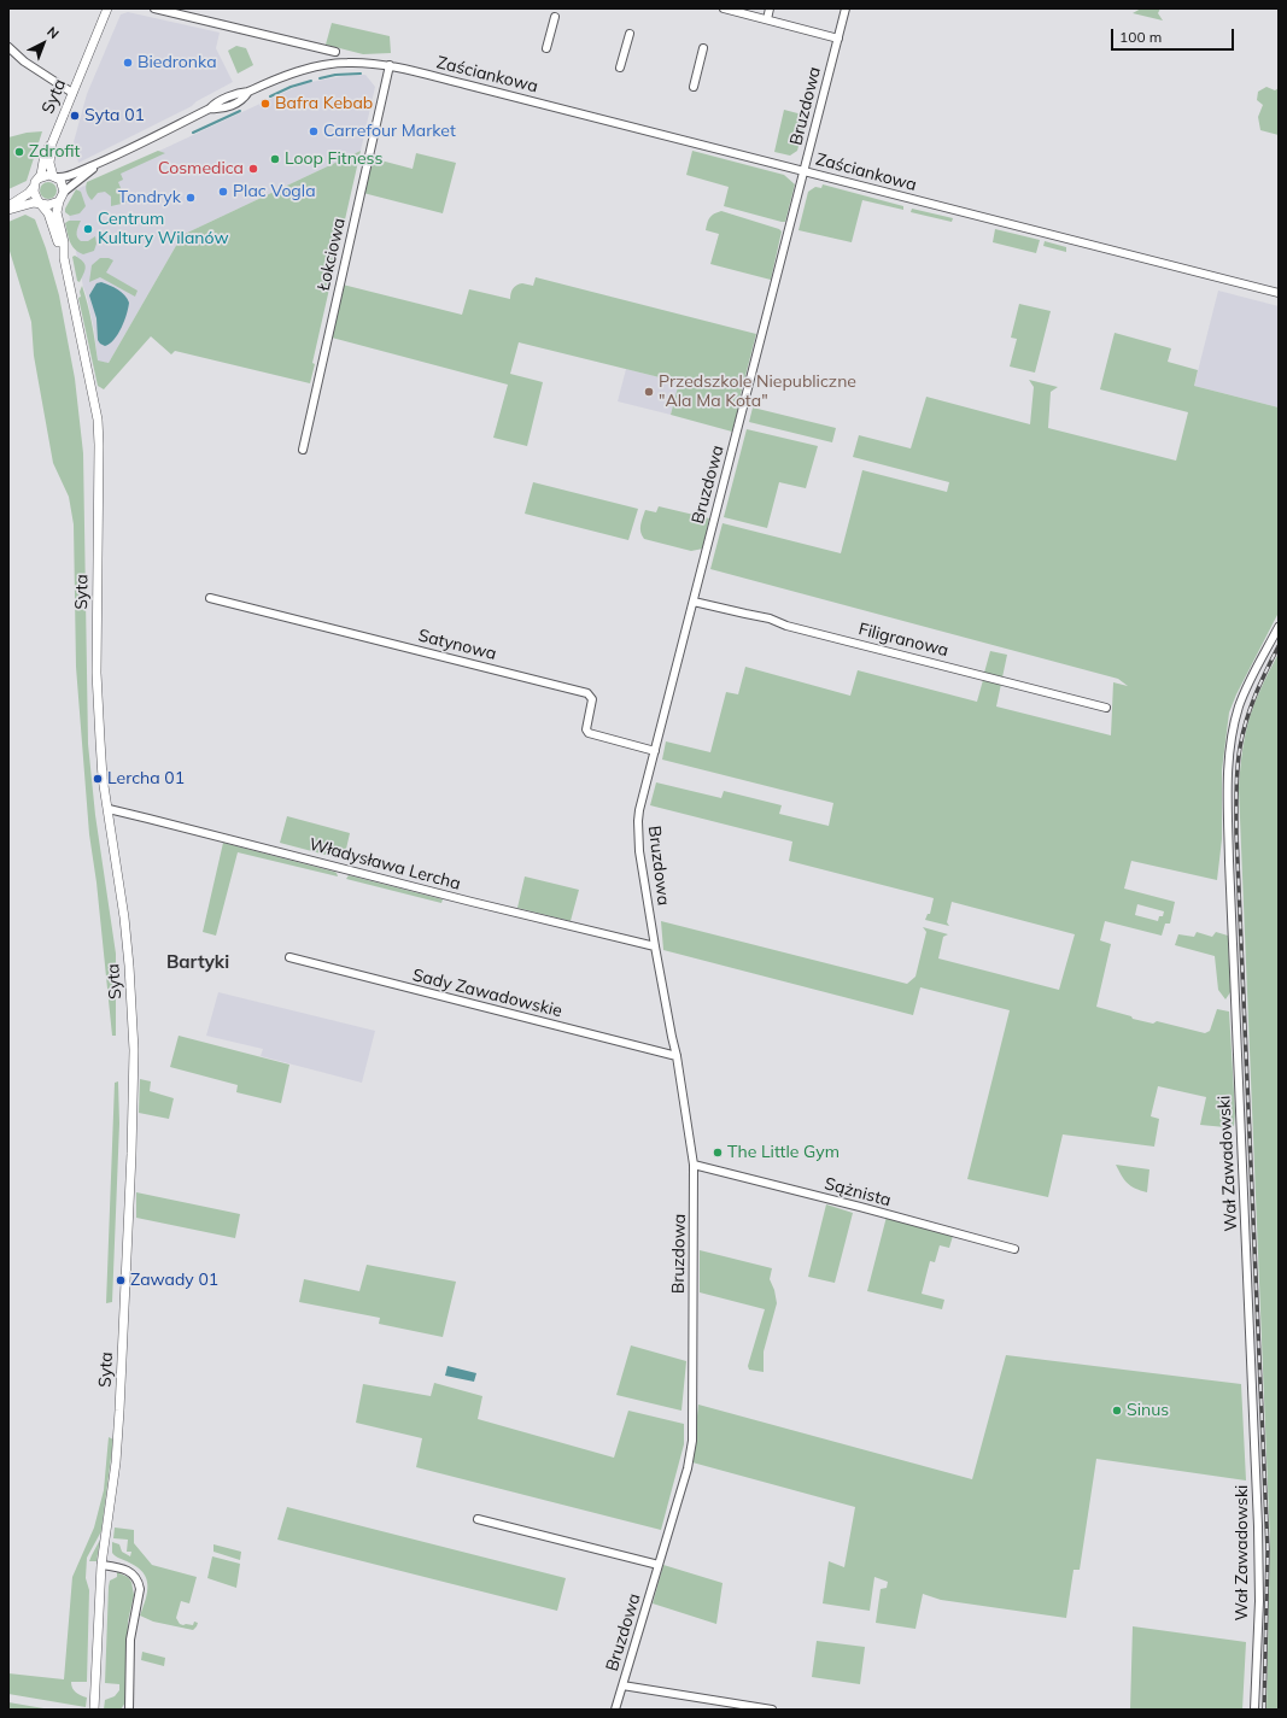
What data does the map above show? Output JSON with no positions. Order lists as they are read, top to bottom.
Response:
{
  "streets": {
    "street": [
      "Zaściankowa",
      "Syta",
      "Bruzdowa",
      "Łokciowa",
      "Filigranowa",
      "Satynowa",
      "Władysława Lercha",
      "Sady Zawadowskie",
      "Wał Zawadowski",
      "Sążnista"
    ]
  },
  "crossings": [
    ["Zaściankowa", "Bruzdowa"],
    ["Zaściankowa", "Łokciowa"],
    ["Syta", "Władysława Lercha"],
    ["Bruzdowa", "Filigranowa"],
    ["Bruzdowa", "Satynowa"],
    ["Bruzdowa", "Władysława Lercha"],
    ["Bruzdowa", "Sady Zawadowskie"],
    ["Bruzdowa", "Sążnista"]
  ],
  "districts": ["Bartyki"],
  "places": [
    "Biedronka",
    "Bafra Kebab",
    "Syta 01",
    "Carrefour Market",
    "Zdrofit",
    "Loop Fitness",
    "Cosmedica",
    "Plac Vogla",
    "Tondryk",
    "Centrum Kultury Wilanów",
    "Przedszkole Niepubliczne \"Ala Ma Kota\"",
    "Lercha 01",
    "The Little Gym",
    "Zawady 01",
    "Sinus"
  ],
  "scale_bar": "100 m",
  "north": "top right"
}
